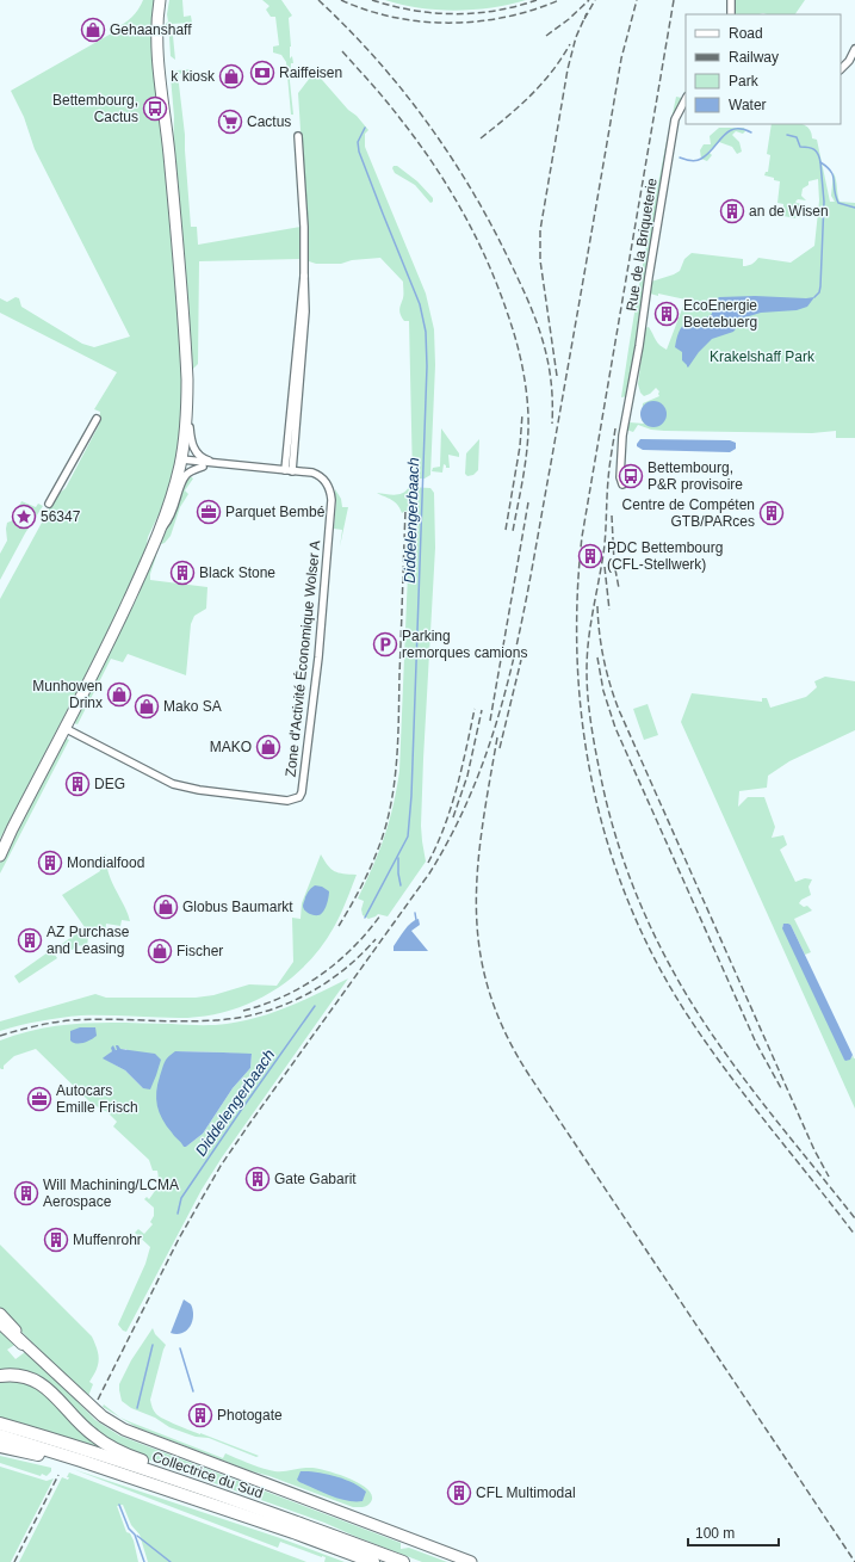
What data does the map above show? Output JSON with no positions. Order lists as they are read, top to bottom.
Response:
{
  "streets": {
    "highway": ["Collectrice du Sud"],
    "street": ["Rue de la Briqueterie", "Zone d'Activité Économique Wolser A"]
  },
  "water": ["Diddelengerbaach"],
  "parks": ["Krakelshaff Park"],
  "places": {
    "shop": [
      "Gehaanshaff",
      "k kiosk",
      "Munhowen Drinx",
      "Mako SA",
      "MAKO",
      "Globus Baumarkt",
      "Fischer"
    ],
    "bank": ["Raiffeisen"],
    "bus stop": ["Bettembourg, Cactus", "Bettembourg, P&R provisoire"],
    "supermarket": ["Cactus"],
    "building": [
      "an de Wisen",
      "EcoEnergie Beetebuerg",
      "Centre de Compéten GTB/PARces",
      "PDC Bettembourg (CFL-Stellwerk)",
      "Black Stone",
      "DEG",
      "Mondialfood",
      "AZ Purchase and Leasing",
      "Gate Gabarit",
      "Will Machining/LCMA Aerospace",
      "Muffenrohr",
      "Photogate",
      "CFL Multimodal"
    ],
    "office": ["Parquet Bembé", "Autocars Emille Frisch"],
    "place": ["56347"],
    "parking": ["Parking remorques camions"]
  },
  "legend": [
    "Road",
    "Railway",
    "Park",
    "Water"
  ],
  "scale_bar": "100 m"
}
